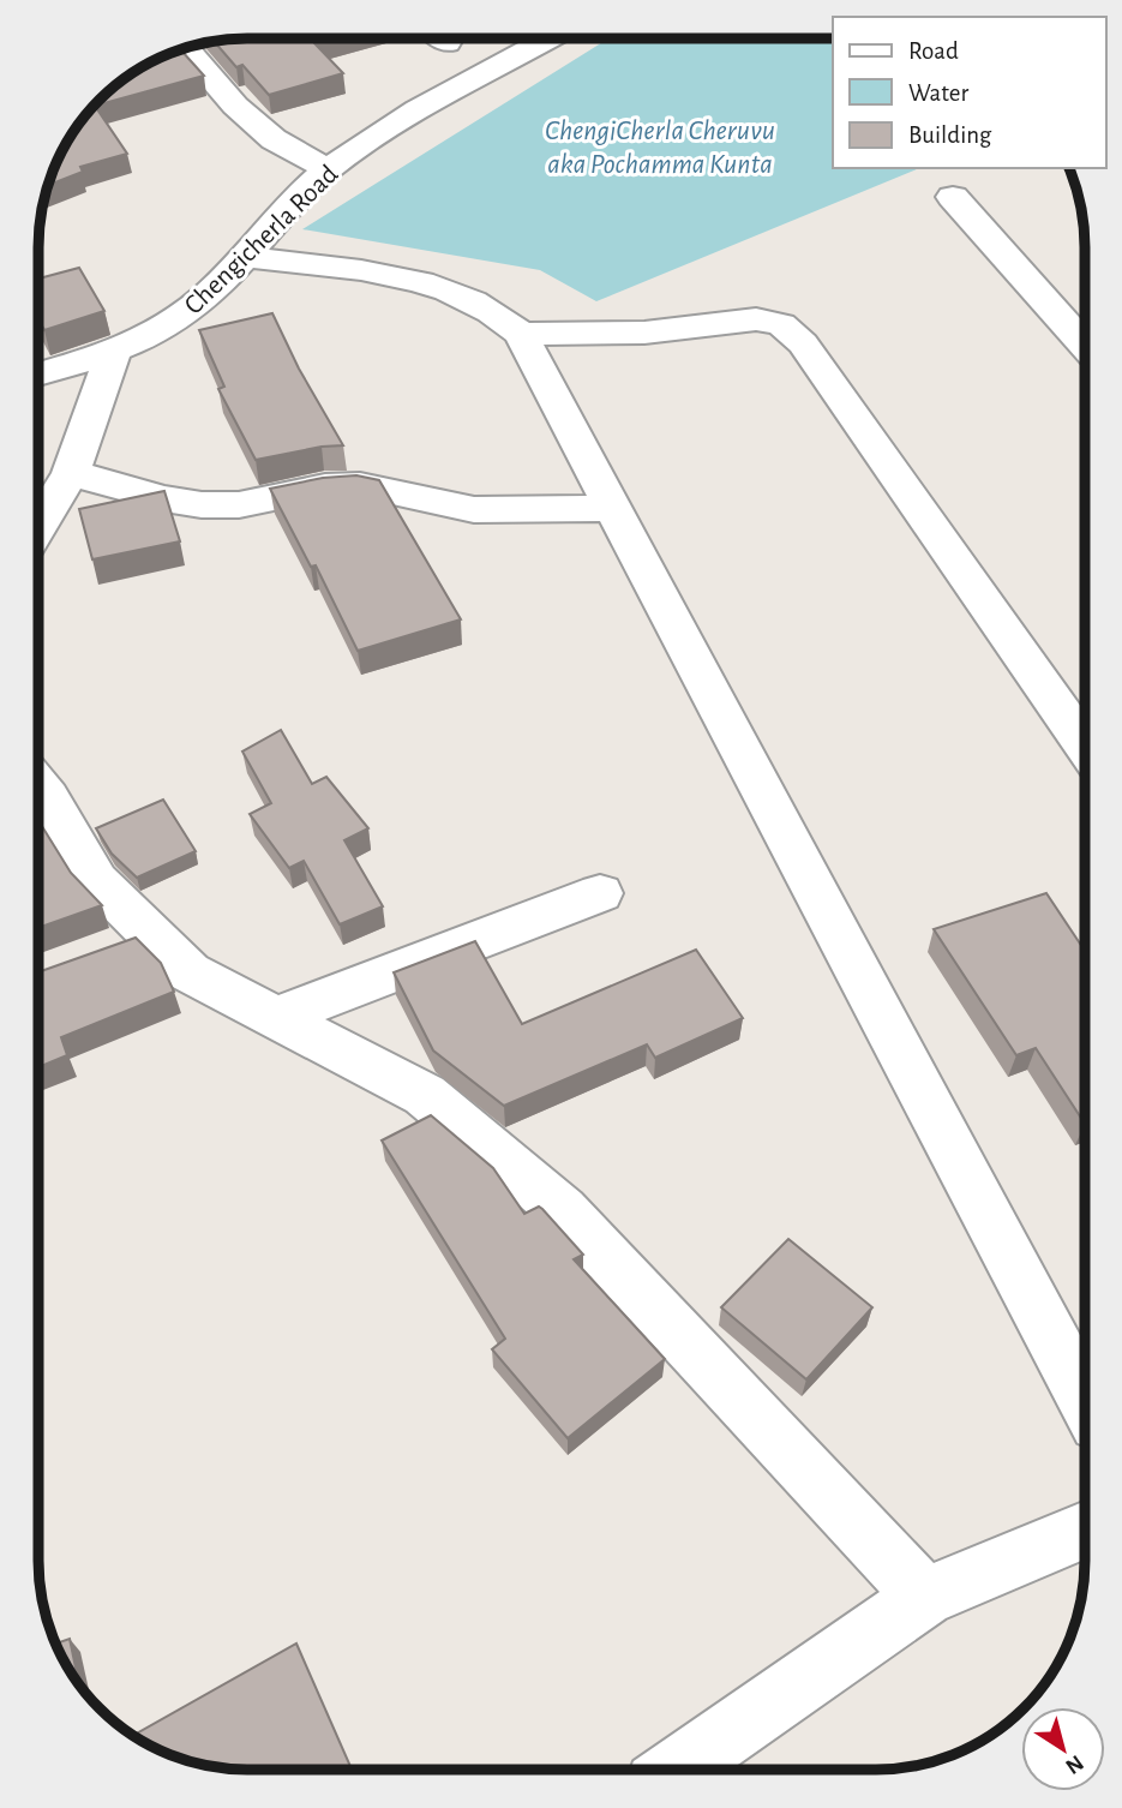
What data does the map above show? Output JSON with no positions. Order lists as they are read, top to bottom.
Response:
{
  "streets": {
    "street": ["Chengicherla Road"]
  },
  "water": ["ChengiCherla Cheruvu aka Pochamma Kunta"],
  "legend": ["Road", "Water", "Building"],
  "north": "bottom right"
}
